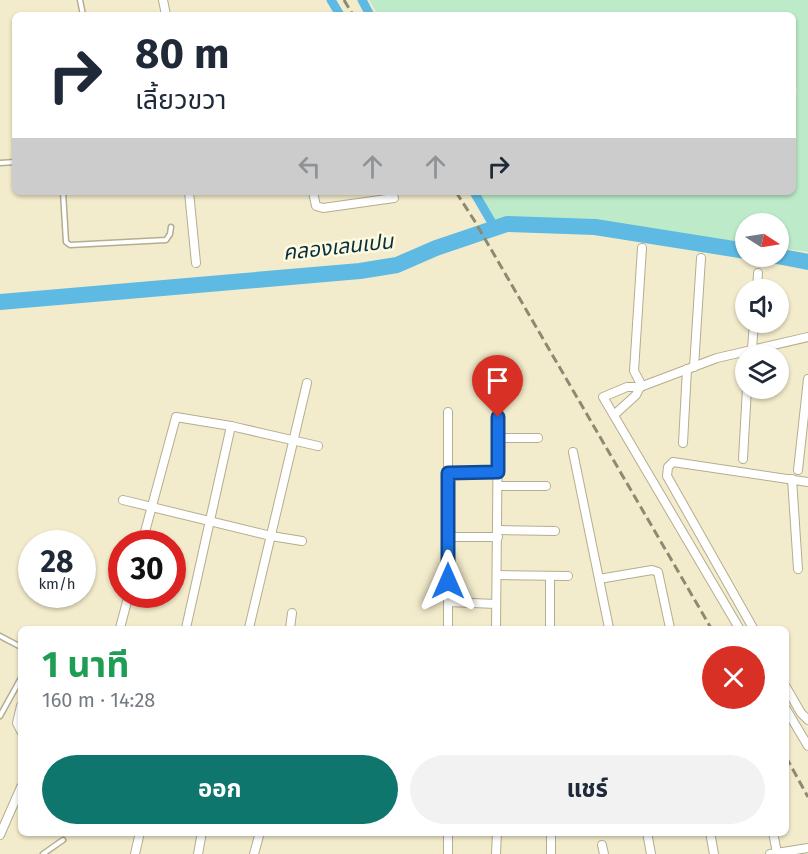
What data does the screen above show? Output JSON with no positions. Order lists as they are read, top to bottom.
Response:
{
  "water": ["คลองเลนเปน"],
  "north": "right",
  "page": {
    "turn": ["80 m", "เลี้ยวขวา"],
    "speed": "28 km/h",
    "limit": "30",
    "heading": ["1 นาที", "160 m · 14:28"],
    "buttons": ["ออก", "แชร์"]
  }
}
